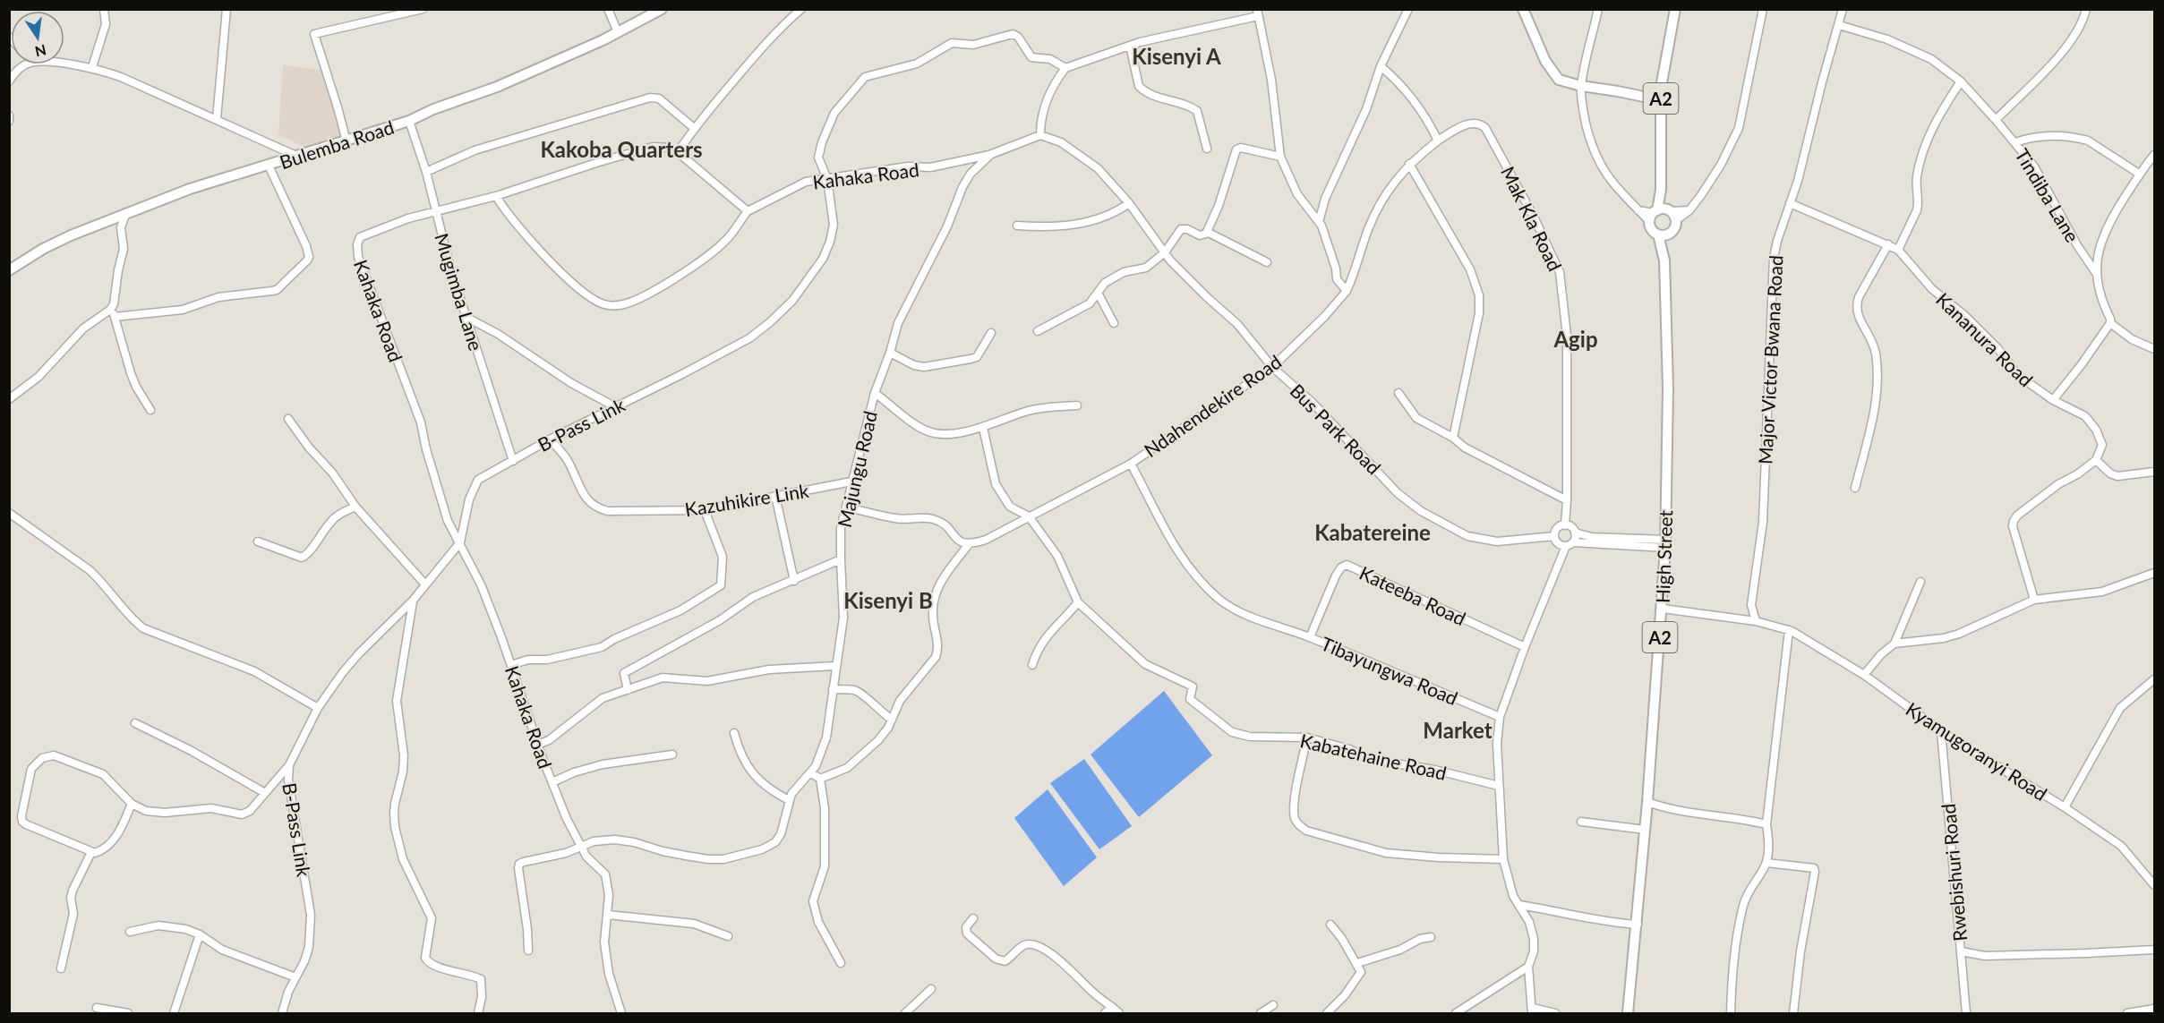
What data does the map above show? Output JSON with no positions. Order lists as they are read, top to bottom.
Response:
{
  "streets": {
    "main road": ["A2", "Bulemba Road", "High Street"],
    "street": [
      "Kahaka Road",
      "Tindiba Lane",
      "Mak Kla Road",
      "Mugimba Lane",
      "Kananura Road",
      "Major Victor Bwana Road",
      "Ndahendekire Road",
      "B-Pass Link",
      "Bus Park Road",
      "Majungu Road",
      "Kazuhikire Link",
      "Kateeba Road",
      "Tibayungwa Road",
      "Kyamugoranyi Road",
      "Kabatehaine Road",
      "Rwebishuri Road"
    ]
  },
  "crossings": [
    ["A2", "High Street"],
    ["Bulemba Road", "Mugimba Lane"],
    ["Kahaka Road", "Mugimba Lane"],
    ["Kahaka Road", "B-Pass Link"],
    ["Kahaka Road", "Majungu Road"],
    ["Tindiba Lane", "Major Victor Bwana Road"],
    ["Mak Kla Road", "Ndahendekire Road"],
    ["Mak Kla Road", "Bus Park Road"],
    ["Mugimba Lane", "B-Pass Link"],
    ["Kananura Road", "Major Victor Bwana Road"],
    ["Major Victor Bwana Road", "Kyamugoranyi Road"],
    ["Ndahendekire Road", "Bus Park Road"],
    ["Ndahendekire Road", "Tibayungwa Road"],
    ["B-Pass Link", "Kazuhikire Link"],
    ["Majungu Road", "Kazuhikire Link"],
    ["High Street", "Kyamugoranyi Road"],
    ["Kateeba Road", "Tibayungwa Road"],
    ["Kyamugoranyi Road", "Rwebishuri Road"]
  ],
  "districts": [
    "Kisenyi A",
    "Kakoba Quarters",
    "Agip",
    "Kabatereine",
    "Kisenyi B",
    "Market"
  ],
  "north": "bottom"
}
